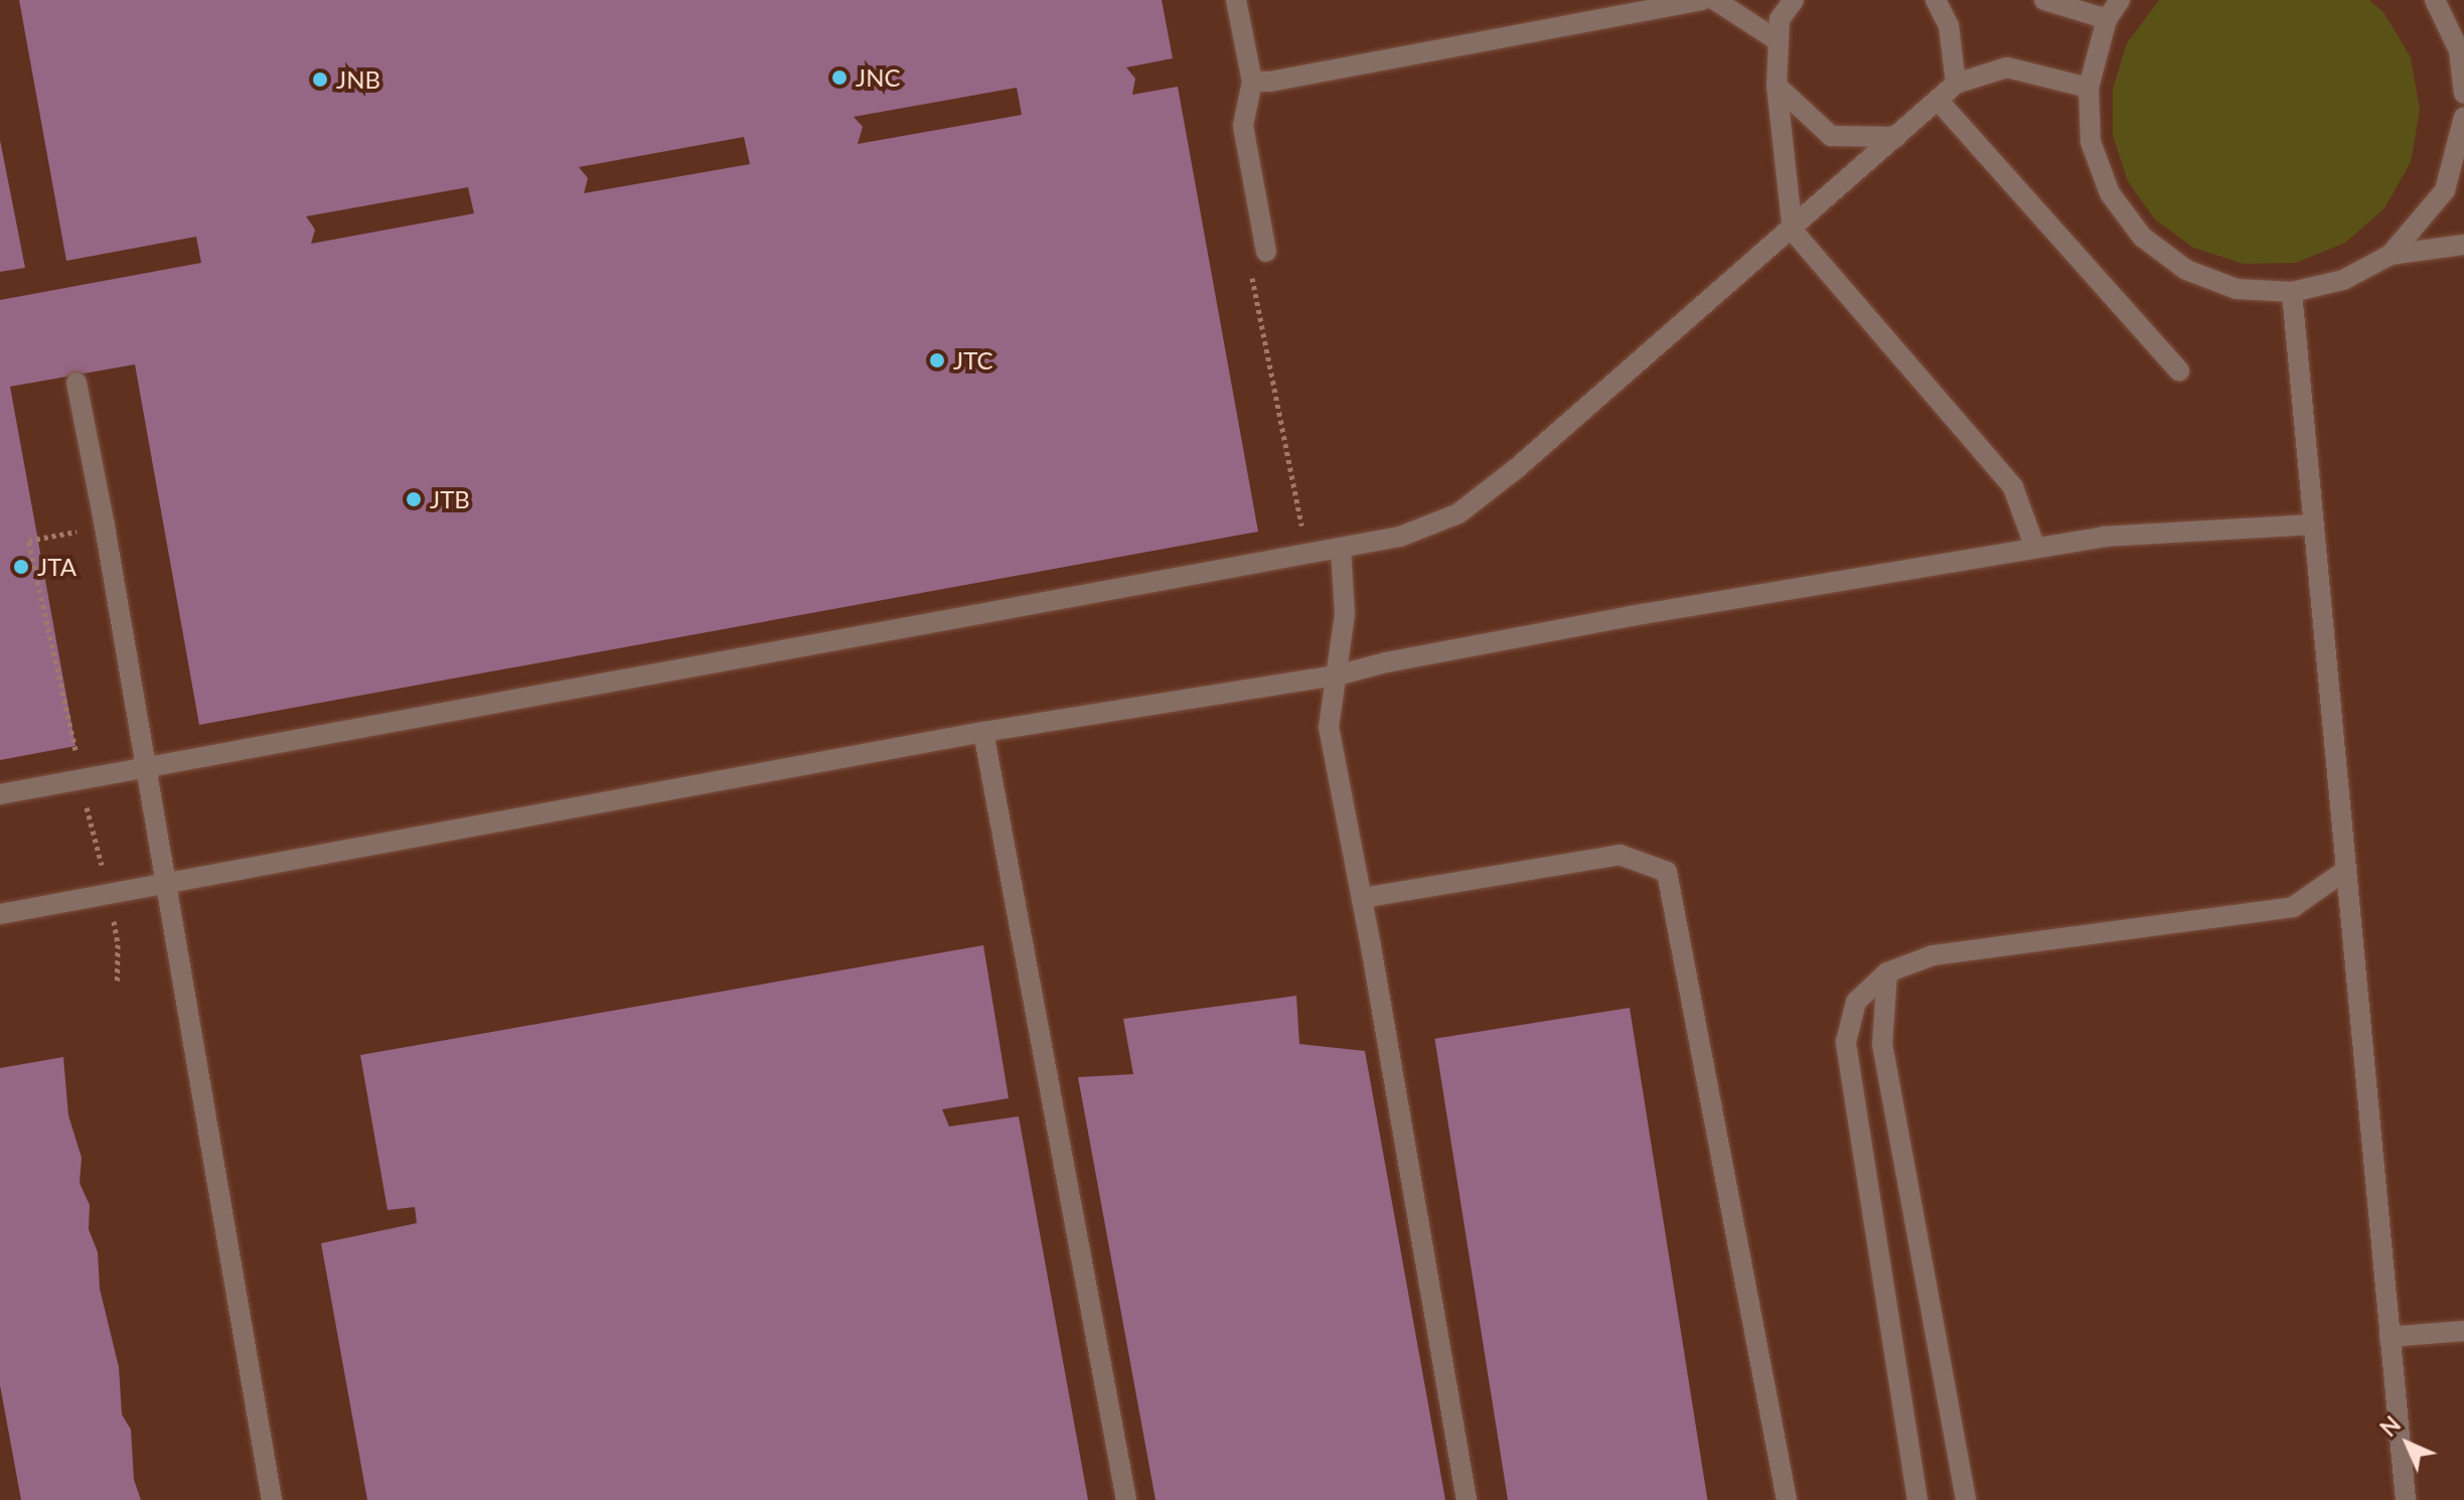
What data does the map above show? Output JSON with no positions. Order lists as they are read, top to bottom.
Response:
{
  "places": [
    "JNC",
    "JNB",
    "JTC",
    "JTB",
    "JTA"
  ],
  "north": "top left"
}
